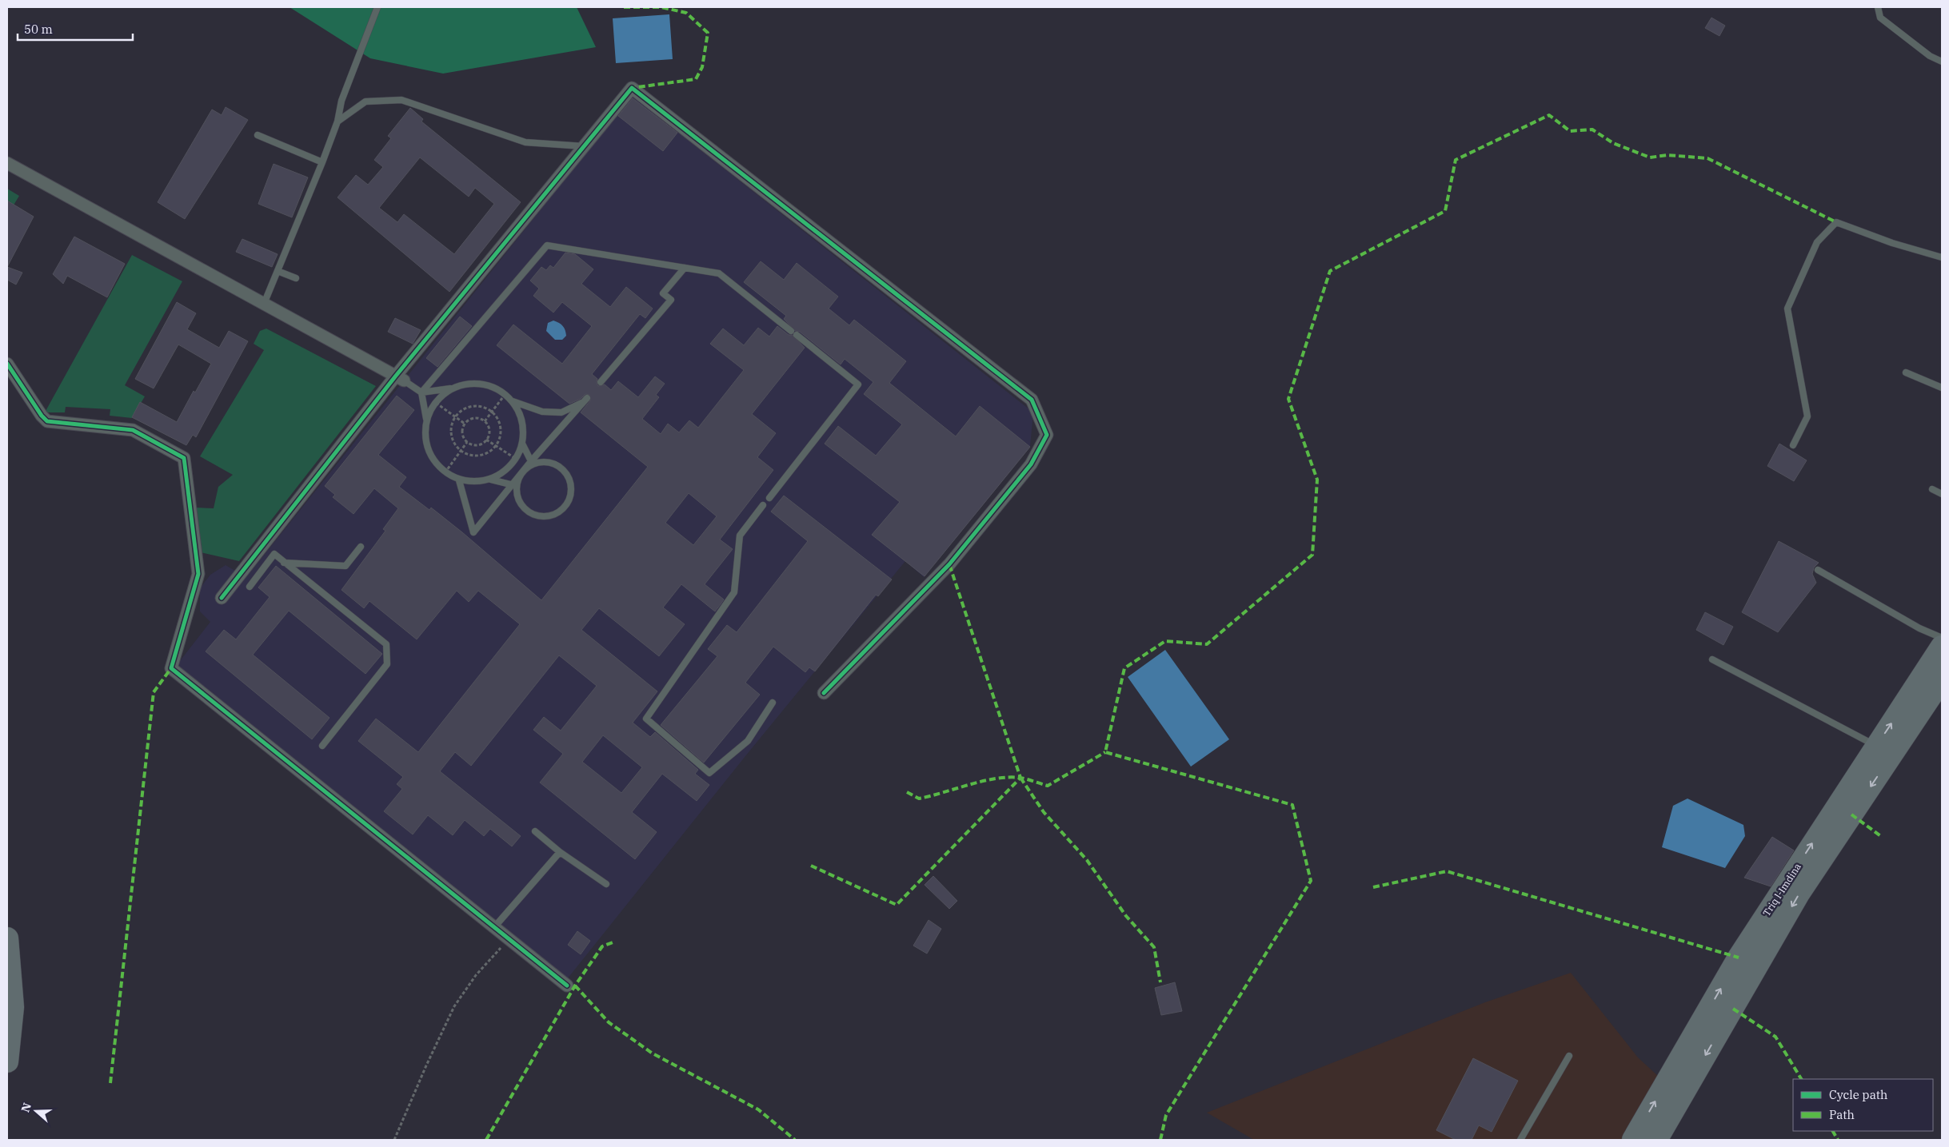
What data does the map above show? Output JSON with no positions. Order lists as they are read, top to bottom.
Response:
{
  "streets": {
    "highway": ["Triq l-Imdina"]
  },
  "legend": ["Cycle path", "Path"],
  "scale_bar": "50 m",
  "north": "left"
}
